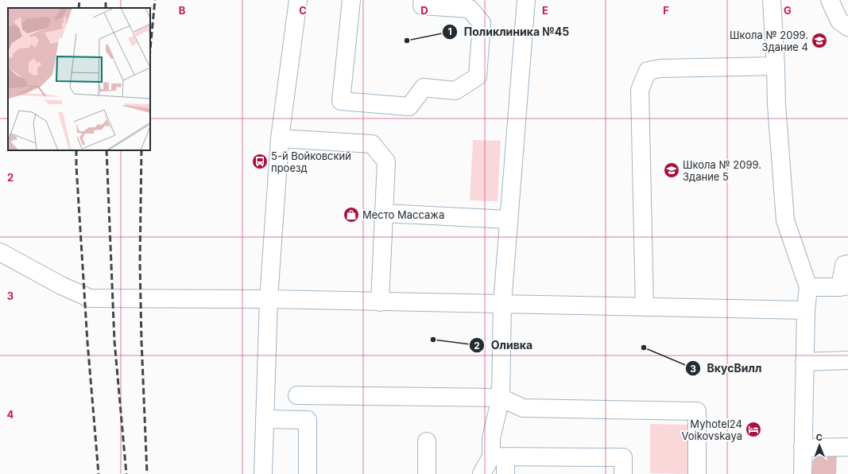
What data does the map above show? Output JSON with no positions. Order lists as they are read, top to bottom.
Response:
{
  "places": {
    "other": ["Поликлиника №45", "Оливка", "ВкусВилл"],
    "school or university": ["Школа № 2099. Здание 4", "Школа № 2099. Здание 5"],
    "bus stop": ["5-й Войковский проезд"],
    "shop": ["Место Массажа"],
    "hotel": ["Myhotel24 Voikovskaya"]
  },
  "north": "top",
  "grid": {
    "columns": [
      "B",
      "C",
      "D",
      "E",
      "F",
      "G"
    ],
    "rows": ["2", "3", "4"]
  }
}
